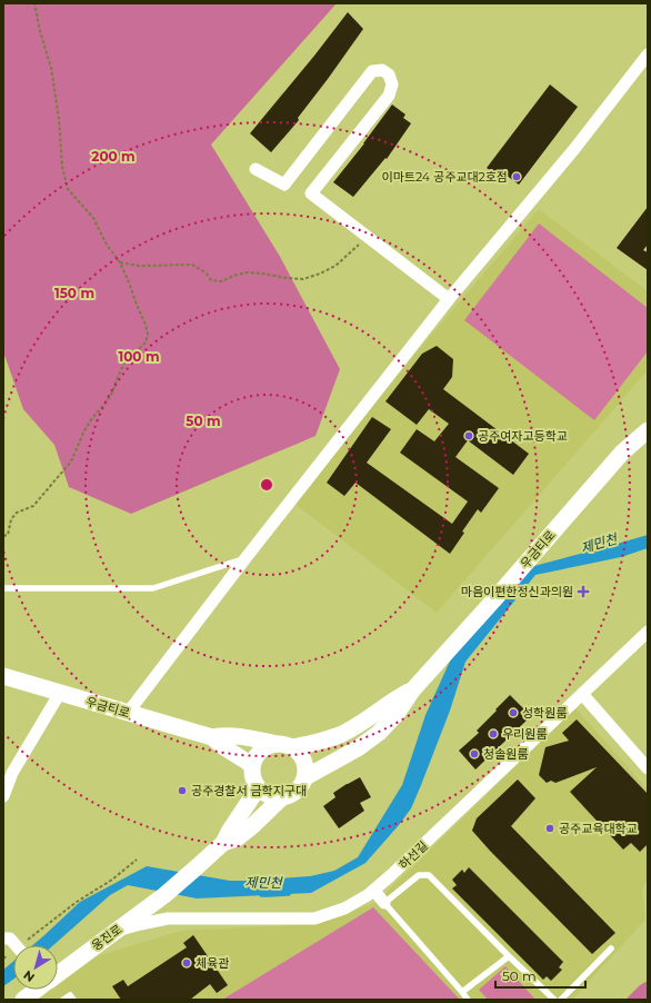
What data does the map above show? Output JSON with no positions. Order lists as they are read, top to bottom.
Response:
{
  "streets": {
    "main road": ["우금티로", "웅진로"],
    "street": ["하선길"]
  },
  "crossings": [
    ["하선길", "웅진로"]
  ],
  "water": ["제민천"],
  "places": {
    "other": [
      "이마트24 공주교대2호점",
      "공주여자고등학교",
      "성학원룸",
      "우리원룸",
      "청솔원룸",
      "공주경찰서 금학지구대",
      "공주교육대학교",
      "체육관"
    ],
    "health": ["마음이편한정신과의원"]
  },
  "scale_bar": "50 m",
  "north": "bottom left",
  "rings": [
    "200 m",
    "150 m",
    "100 m",
    "50 m"
  ]
}
